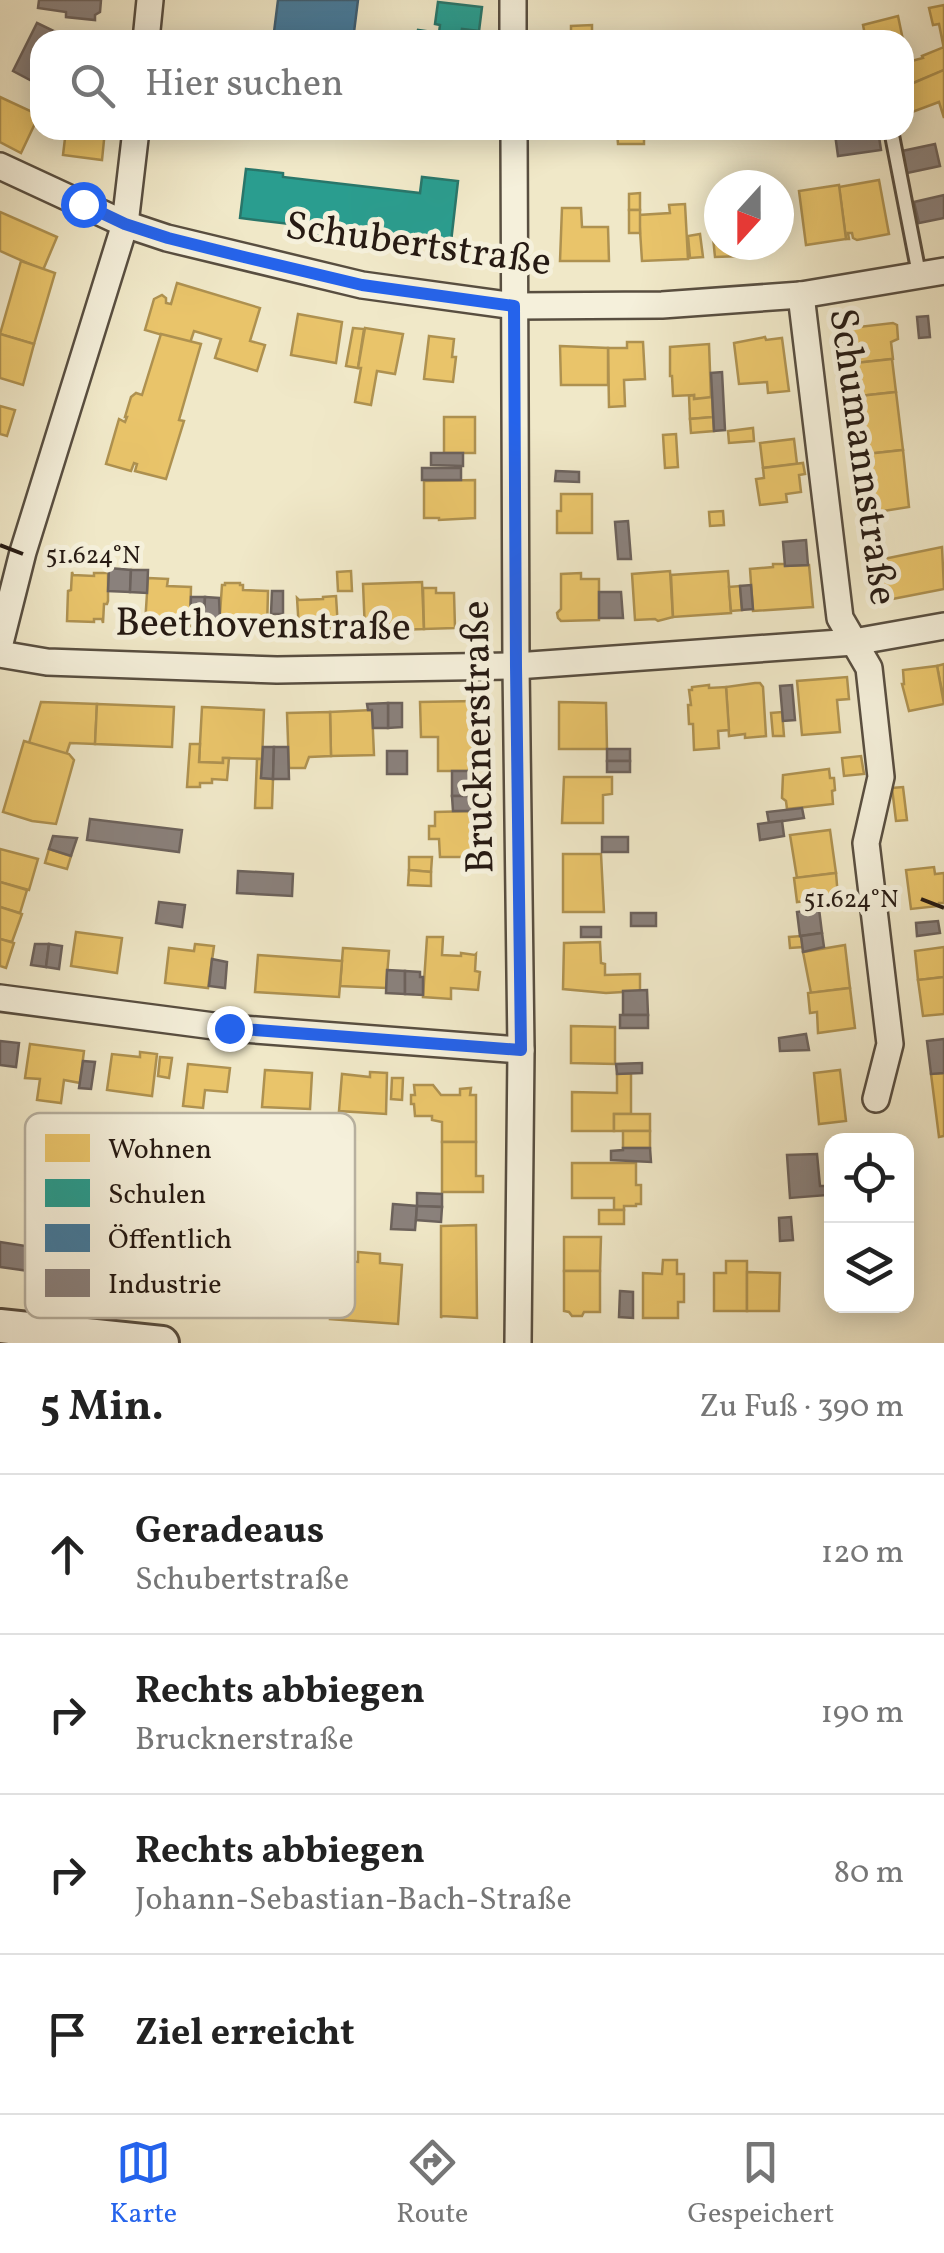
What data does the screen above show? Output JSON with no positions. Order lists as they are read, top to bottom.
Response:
{
  "streets": {
    "street": [
      "Schubertstraße",
      "Schumannstraße",
      "Beethovenstraße",
      "Brucknerstraße"
    ]
  },
  "crossings": [
    ["Schubertstraße", "Schumannstraße"],
    ["Schubertstraße", "Brucknerstraße"],
    ["Schumannstraße", "Beethovenstraße"],
    ["Beethovenstraße", "Brucknerstraße"]
  ],
  "legend": [
    "Wohnen",
    "Schulen",
    "Öffentlich",
    "Industrie"
  ],
  "north": "bottom",
  "page": {
    "search": "Hier suchen",
    "heading": ["5 Min.", "Zu Fuß · 390 m"],
    "list": [
      ["Geradeaus", "Schubertstraße", "120 m"],
      ["Rechts abbiegen", "Brucknerstraße", "190 m"],
      ["Rechts abbiegen", "Johann-Sebastian-Bach-Straße", "80 m"],
      "Ziel erreicht"
    ],
    "nav": ["Karte", "Route", "Gespeichert"]
  },
  "coordinates": ["51.624°N"]
}
